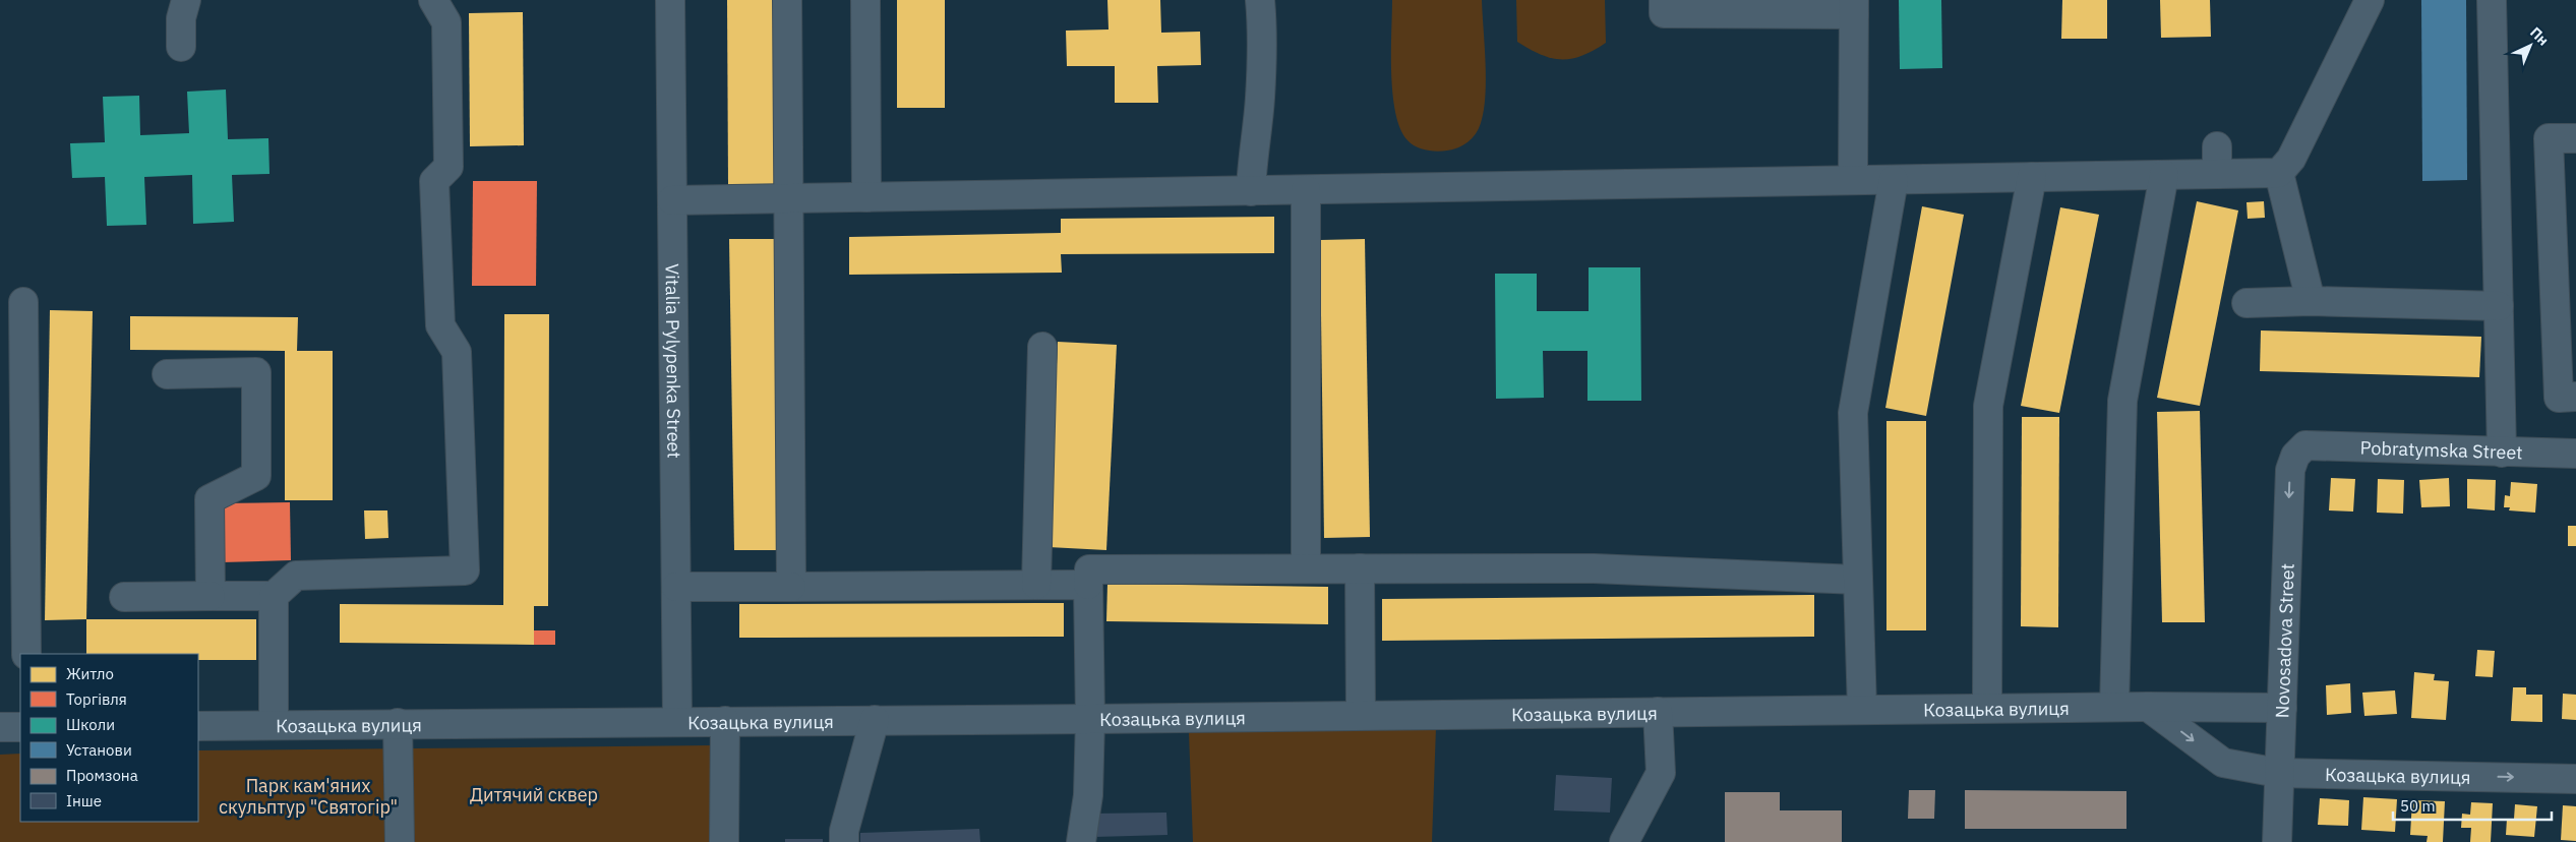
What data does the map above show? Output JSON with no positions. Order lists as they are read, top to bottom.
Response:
{
  "streets": {
    "street": [
      "Vitalia Pylypenka Street",
      "Pobratymska Street",
      "Novosadova Street",
      "Козацька вулиця"
    ]
  },
  "crossings": [
    ["Vitalia Pylypenka Street", "Козацька вулиця"],
    ["Pobratymska Street", "Novosadova Street"],
    ["Novosadova Street", "Козацька вулиця"]
  ],
  "parks": ["Парк кам'яних скульптур \"Святогір\"", "Дитячий сквер"],
  "legend": [
    "Житло",
    "Торгівля",
    "Школи",
    "Установи",
    "Промзона",
    "Інше"
  ],
  "scale_bar": "50 m",
  "north": "top right"
}
